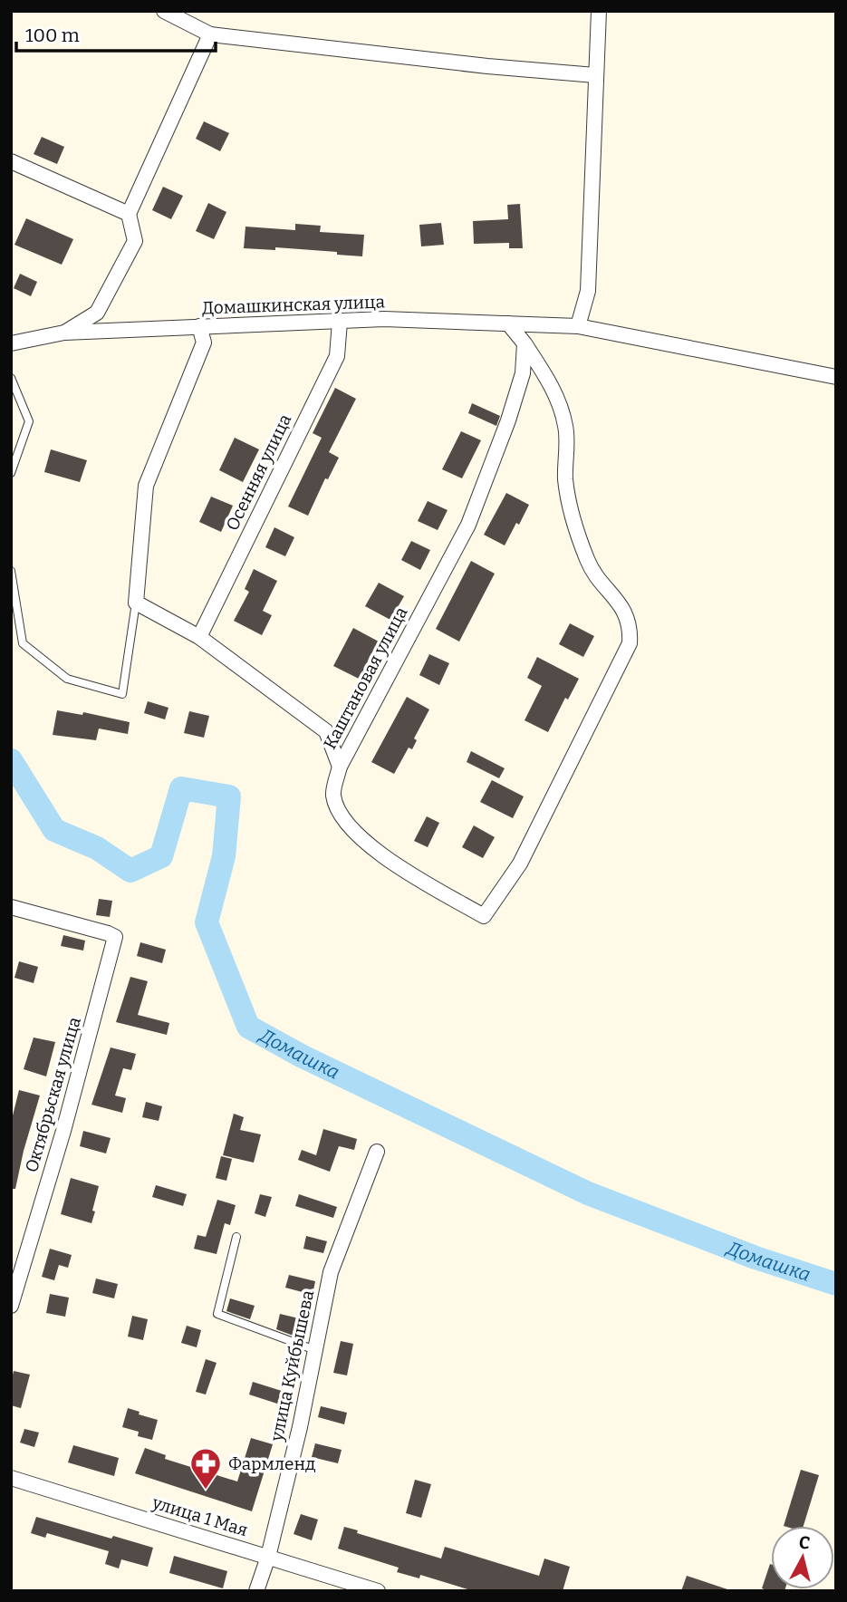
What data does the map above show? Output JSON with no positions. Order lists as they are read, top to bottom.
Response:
{
  "streets": {
    "street": [
      "Домашкинская улица",
      "Осенняя улица",
      "Каштановая улица",
      "Октябрьская улица",
      "улица Куйбышева",
      "улица 1 Мая"
    ]
  },
  "crossings": [
    ["Домашкинская улица", "Осенняя улица"],
    ["улица Куйбышева", "улица 1 Мая"]
  ],
  "water": ["Домашка"],
  "places": {
    "pharmacy": ["Фармленд"]
  },
  "scale_bar": "100 m",
  "north": "top"
}
